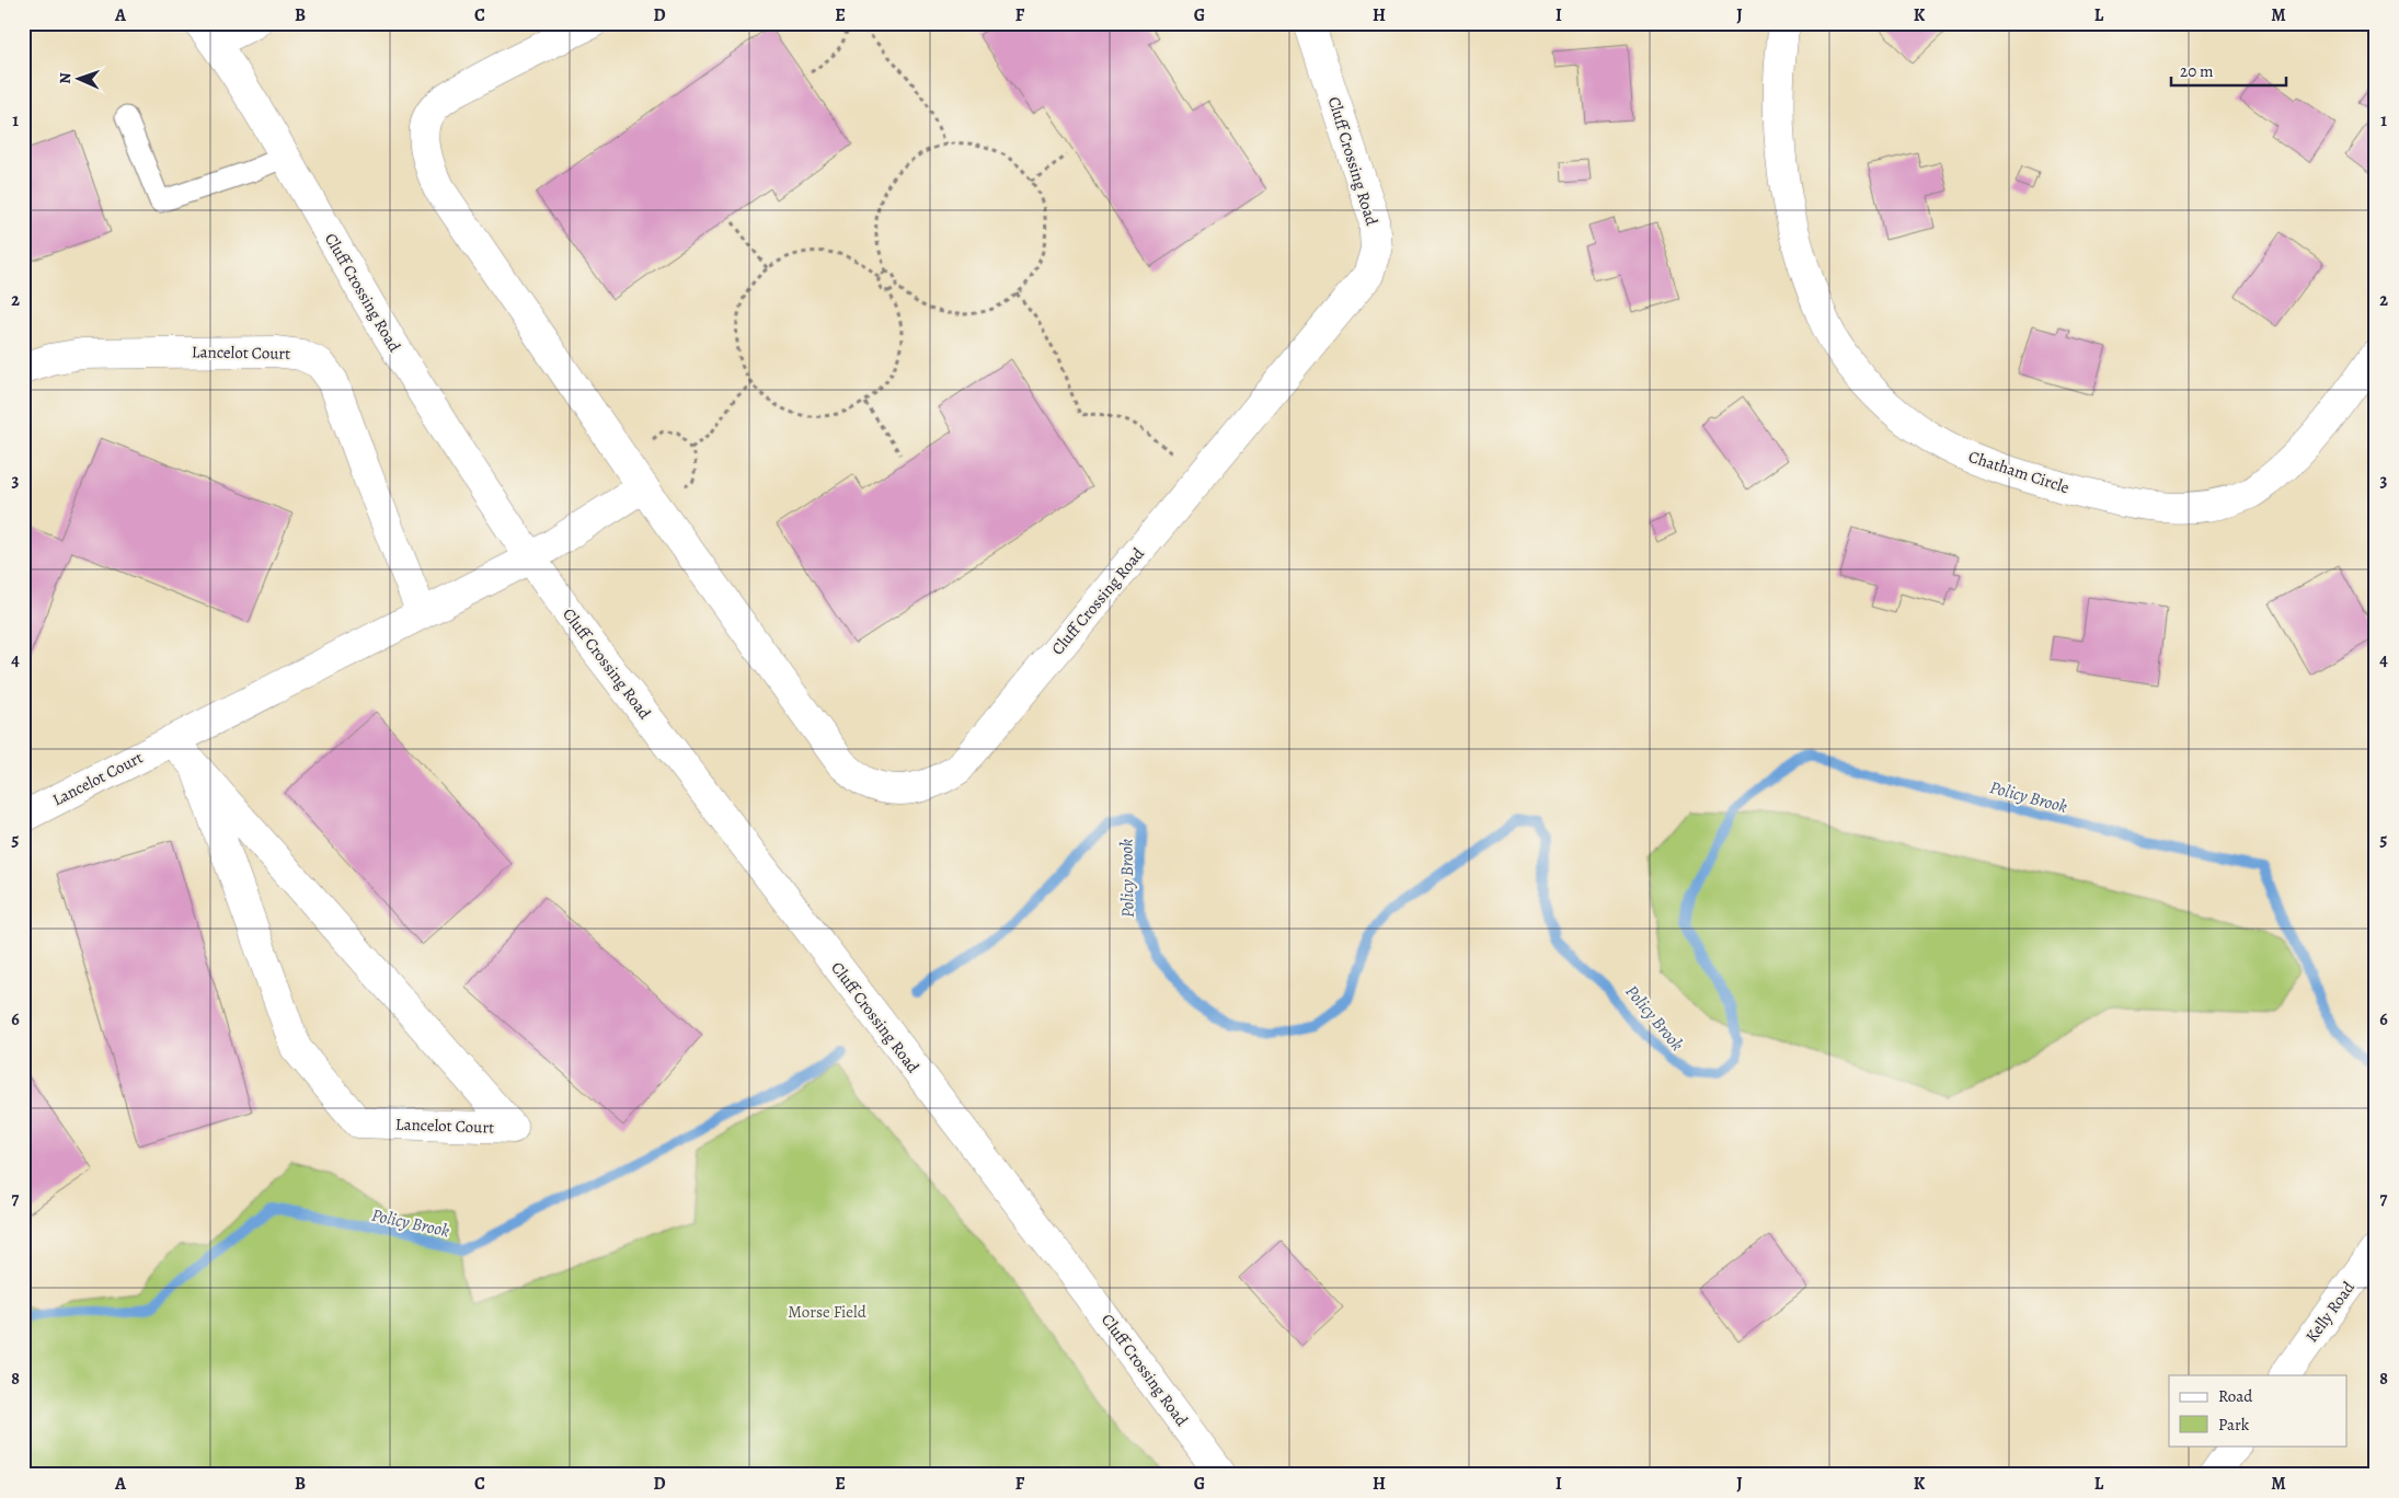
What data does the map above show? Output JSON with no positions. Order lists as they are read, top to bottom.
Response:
{
  "streets": {
    "street": [
      "Cluff Crossing Road",
      "Lancelot Court",
      "Chatham Circle",
      "Kelly Road"
    ]
  },
  "crossings": [
    ["Cluff Crossing Road", "Lancelot Court"]
  ],
  "water": ["Policy Brook"],
  "parks": ["Morse Field"],
  "legend": ["Road", "Park"],
  "scale_bar": "20 m",
  "north": "left",
  "grid": {
    "columns": [
      "A",
      "B",
      "C",
      "D",
      "E",
      "F",
      "G",
      "H",
      "I",
      "J",
      "K",
      "L",
      "M"
    ],
    "rows": [
      "1",
      "2",
      "3",
      "4",
      "5",
      "6",
      "7",
      "8"
    ]
  }
}
